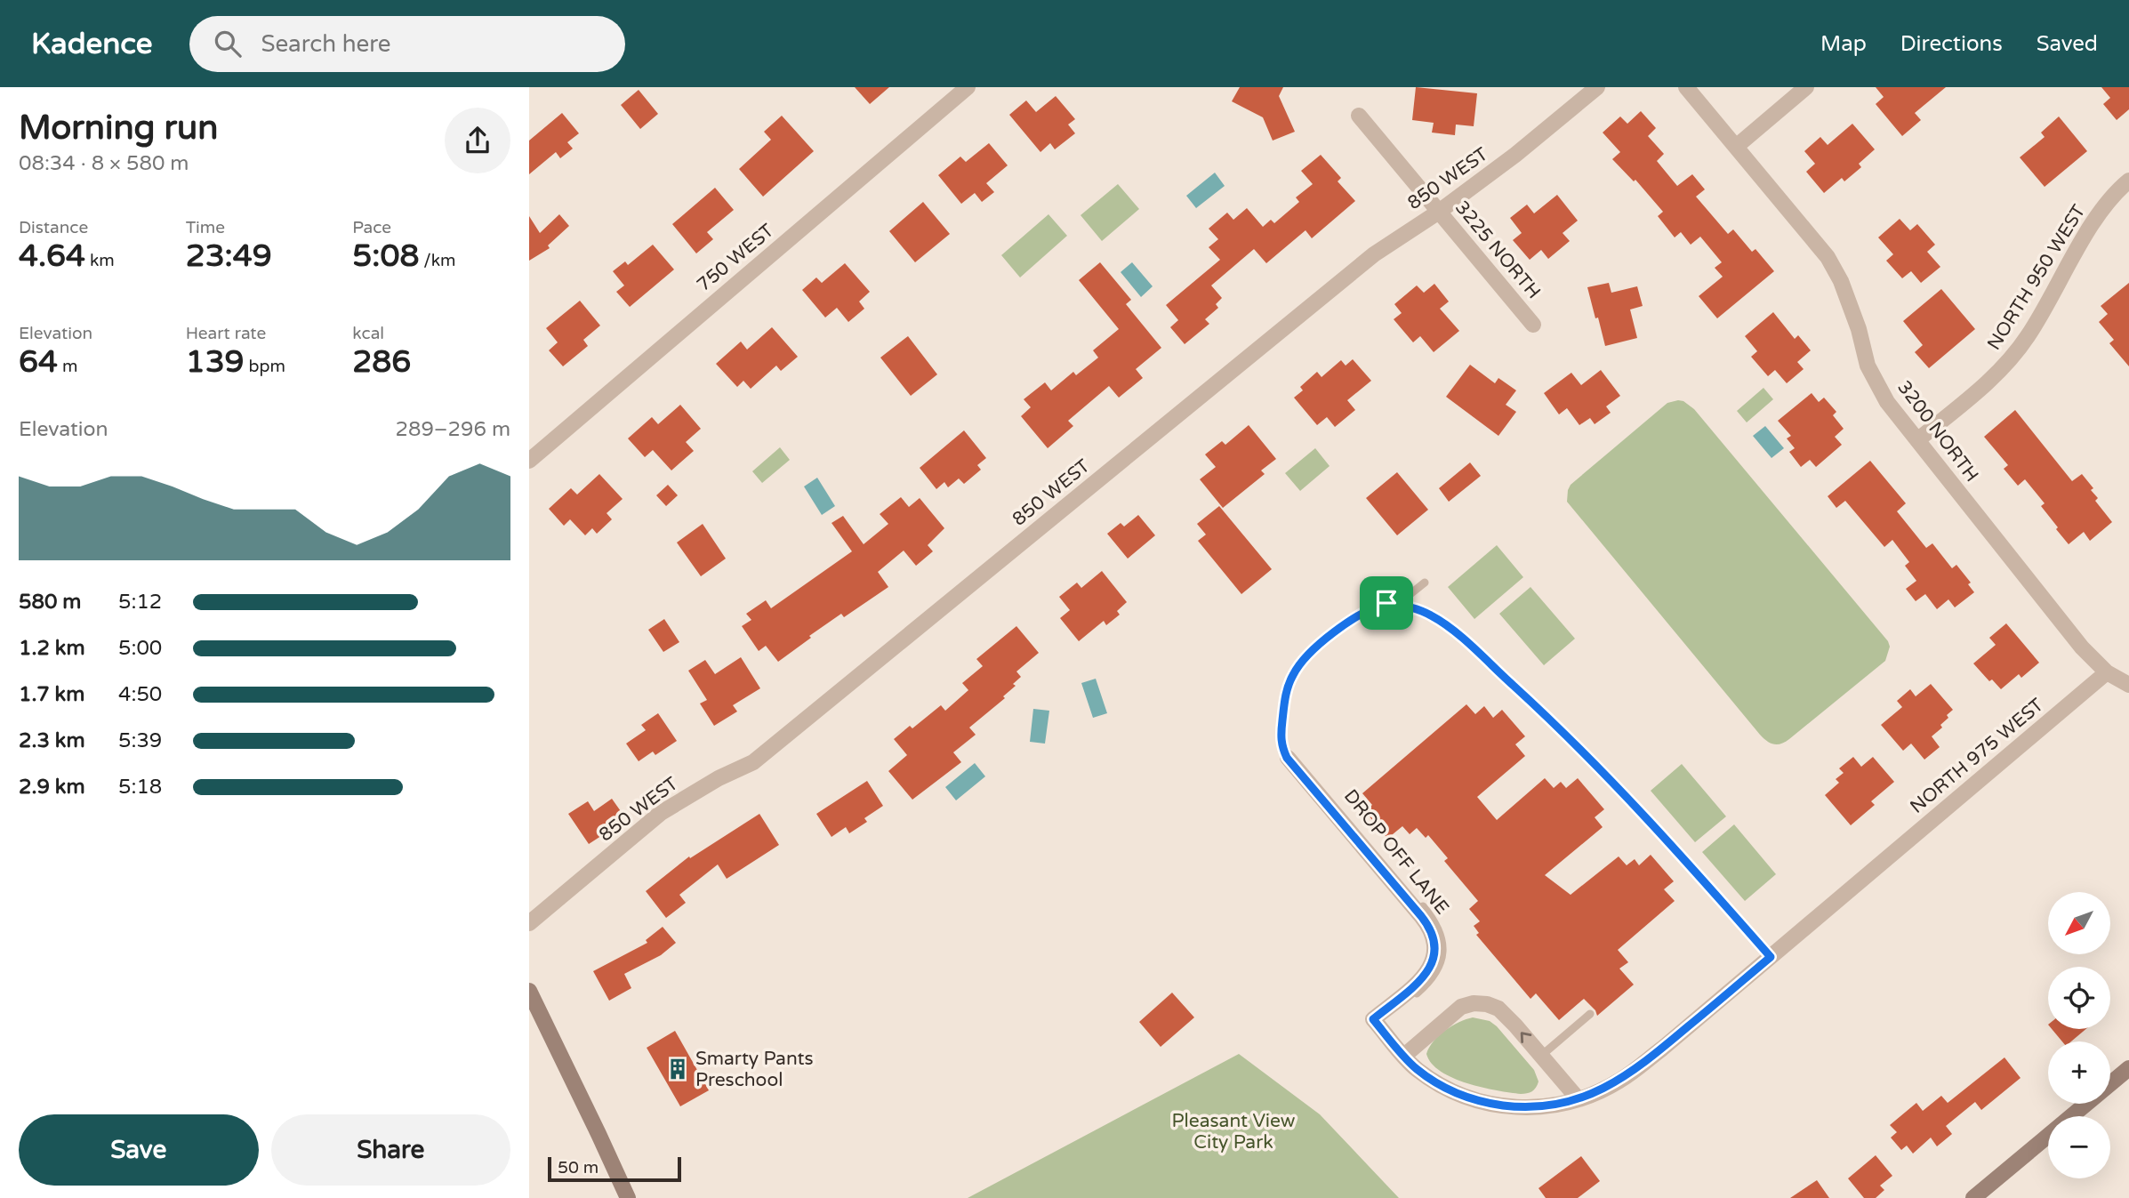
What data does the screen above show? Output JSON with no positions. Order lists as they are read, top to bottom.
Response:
{
  "streets": {
    "street": [
      "850 WEST",
      "3225 NORTH",
      "750 WEST",
      "NORTH 950 WEST",
      "3200 NORTH",
      "NORTH 975 WEST"
    ]
  },
  "crossings": [
    ["850 WEST", "3225 NORTH"],
    ["NORTH 950 WEST", "3200 NORTH"],
    ["3200 NORTH", "NORTH 975 WEST"]
  ],
  "parks": ["Pleasant View City Park"],
  "places": {
    "building": ["Smarty Pants Preschool"]
  },
  "scale_bar": "50 m",
  "north": "bottom left",
  "page": {
    "header": "Kadence",
    "search": "Search here",
    "nav": ["Map", "Directions", "Saved"],
    "heading": ["Morning run", "08:34 · 8 × 580 m"],
    "stats": [
      ["Distance", "4.64 km"],
      ["Time", "23:49"],
      ["Pace", "5:08 /km"],
      ["Elevation", "64 m"],
      ["Heart rate", "139 bpm"],
      ["kcal", "286"]
    ],
    "chart": ["Elevation", "289–296 m"],
    "list": [
      {
        "name": "580 m",
        "note": "5:12"
      },
      {
        "name": "1.2 km",
        "note": "5:00"
      },
      {
        "name": "1.7 km",
        "note": "4:50"
      },
      {
        "name": "2.3 km",
        "note": "5:39"
      },
      {
        "name": "2.9 km",
        "note": "5:18"
      }
    ],
    "map_buttons": ["+", "−"],
    "buttons": ["Save", "Share"],
    "scale": "50 m"
  }
}
